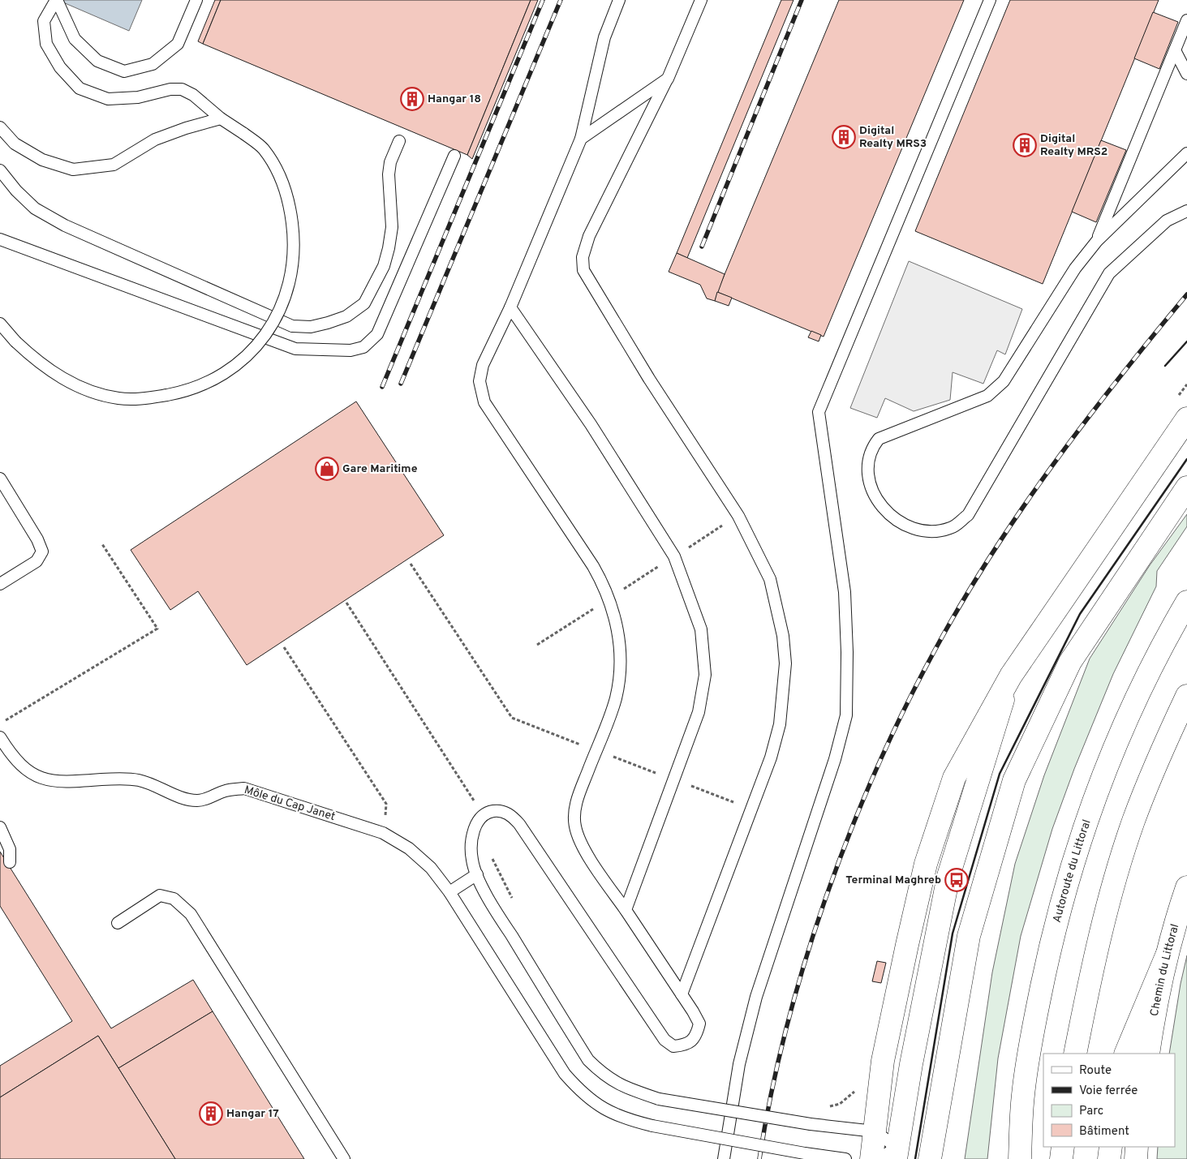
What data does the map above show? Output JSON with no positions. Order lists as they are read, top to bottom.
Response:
{
  "streets": {
    "main road": ["Autoroute du Littoral", "Chemin du Littoral"],
    "lane": ["Môle du Cap Janet"]
  },
  "places": {
    "building": [
      "Hangar 18",
      "Digital Realty MRS3",
      "Digital Realty MRS2",
      "Hangar 17"
    ],
    "shop": ["Gare Maritime"],
    "bus stop": ["Terminal Maghreb"]
  },
  "legend": [
    "Route",
    "Voie ferrée",
    "Parc",
    "Bâtiment"
  ]
}
